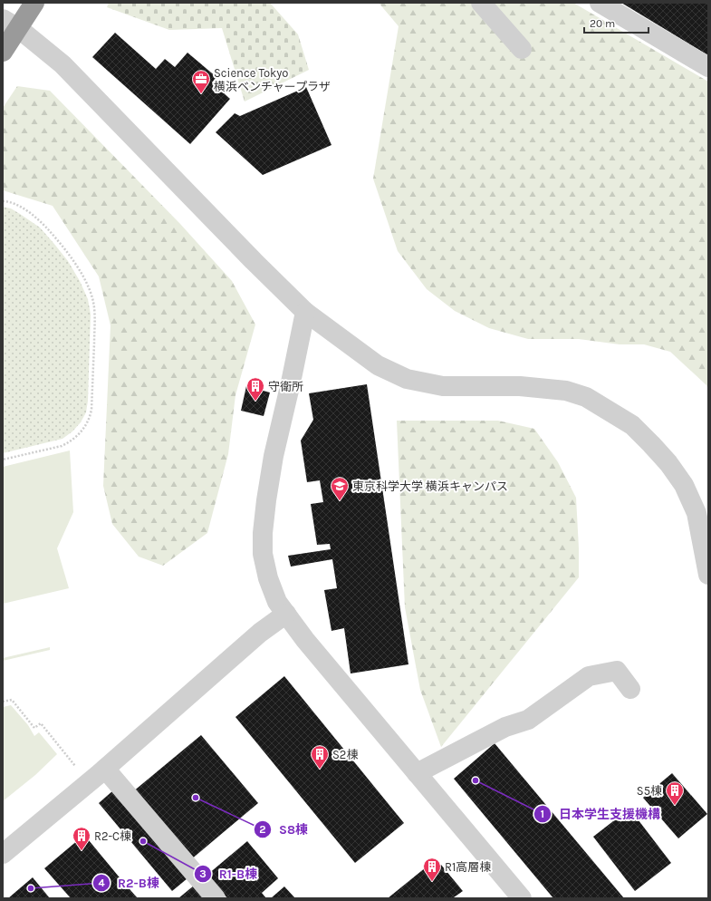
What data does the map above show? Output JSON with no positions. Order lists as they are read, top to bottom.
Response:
{
  "places": {
    "office": ["Science Tokyo 横浜ベンチャープラザ"],
    "building": [
      "守衛所",
      "S2棟",
      "S5棟",
      "R2-C棟",
      "R1高層棟"
    ],
    "school or university": ["東京科学大学 横浜キャンパス"],
    "other": [
      "日本学生支援機構",
      "S8棟",
      "R1-B棟",
      "R2-B棟"
    ]
  },
  "scale_bar": "20 m"
}
